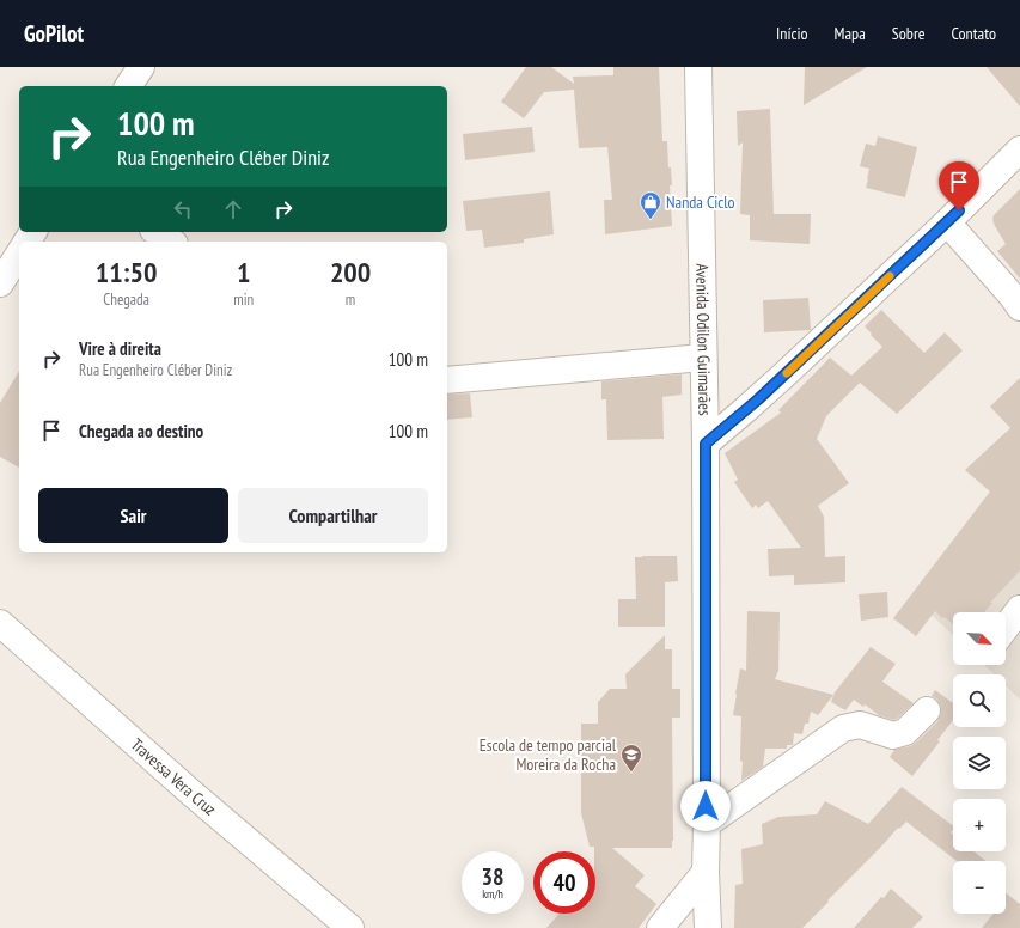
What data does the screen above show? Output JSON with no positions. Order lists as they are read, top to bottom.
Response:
{
  "streets": {
    "street": ["Avenida Odilon Guimarães", "Travessa Vera Cruz"]
  },
  "places": {
    "shop": ["Nanda Ciclo"],
    "school or university": ["Escola de tempo parcial Moreira da Rocha"]
  },
  "north": "bottom right",
  "page": {
    "header": "GoPilot",
    "nav": [
      "Início",
      "Mapa",
      "Sobre",
      "Contato"
    ],
    "turn": ["100 m", "Rua Engenheiro Cléber Diniz"],
    "eta": [
      "11:50",
      "Chegada",
      "1",
      "min",
      "200",
      "m"
    ],
    "list": [
      {
        "name": "Vire à direita",
        "note": "Rua Engenheiro Cléber Diniz",
        "value": "100 m"
      },
      {
        "name": "Chegada ao destino",
        "value": "100 m"
      }
    ],
    "buttons": ["Sair", "Compartilhar"],
    "map_buttons": ["+", "−"],
    "speed": "38 km/h",
    "limit": "40"
  }
}
